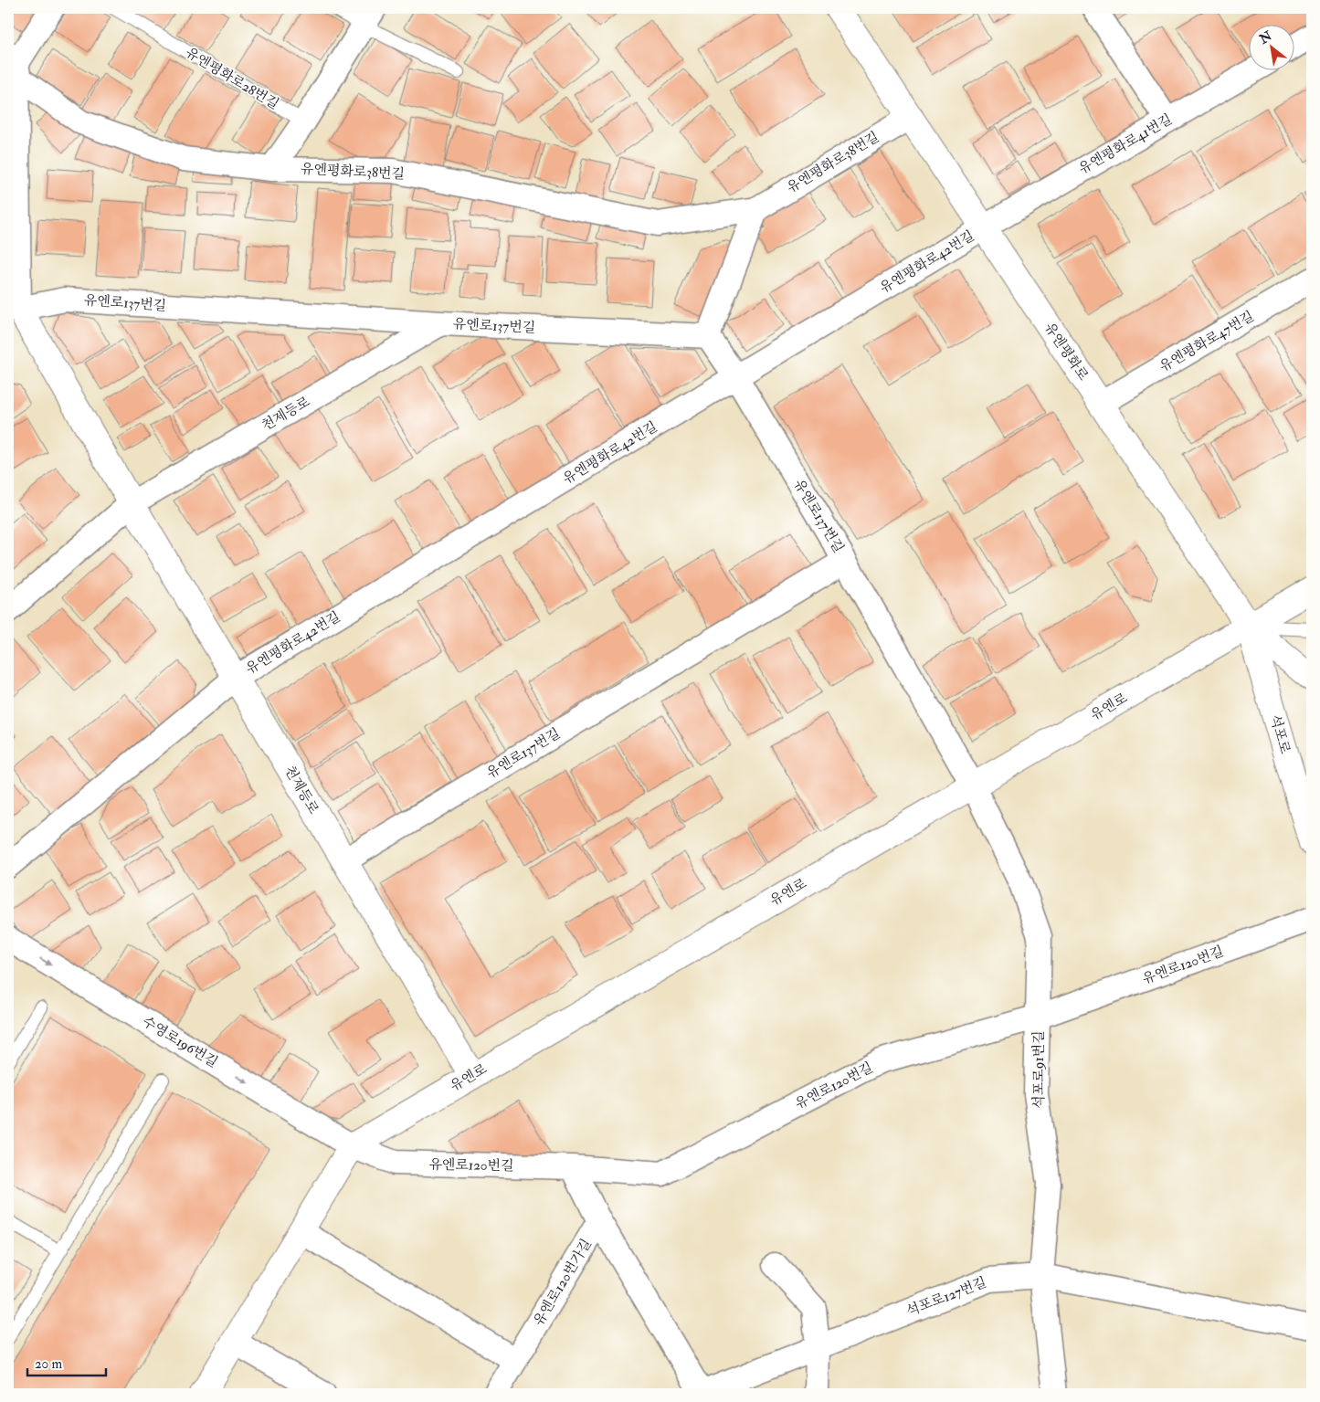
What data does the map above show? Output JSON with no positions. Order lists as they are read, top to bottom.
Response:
{
  "streets": {
    "main road": [
      "유엔평화로",
      "천제등로",
      "유엔로",
      "석포로"
    ],
    "street": [
      "유엔평화로41번길",
      "유엔평화로38번길",
      "유엔평화로42번길",
      "유엔로137번길",
      "유엔평화로47번길",
      "유엔로120번길",
      "수영로196번길",
      "석포로91번길",
      "유엔로120번가길",
      "석포로127번길"
    ],
    "lane": ["유엔평화로28번길"]
  },
  "crossings": [
    ["유엔평화로41번길", "유엔평화로42번길"],
    ["유엔평화로41번길", "유엔평화로"],
    ["유엔평화로38번길", "유엔평화로"],
    ["유엔평화로42번길", "유엔로137번길"],
    ["유엔평화로42번길", "유엔평화로"],
    ["유엔평화로42번길", "천제등로"],
    ["유엔로137번길", "천제등로"],
    ["유엔로137번길", "유엔로"],
    ["유엔로137번길", "석포로91번길"],
    ["유엔평화로47번길", "유엔평화로"],
    ["유엔평화로", "유엔로"],
    ["유엔평화로", "석포로"],
    ["천제등로", "유엔로"],
    ["유엔로", "석포로"],
    ["유엔로", "유엔로120번길"],
    ["유엔로", "수영로196번길"],
    ["유엔로", "석포로91번길"],
    ["유엔로120번길", "수영로196번길"],
    ["유엔로120번길", "석포로91번길"],
    ["석포로91번길", "석포로127번길"]
  ],
  "one_way": ["수영로196번길"],
  "scale_bar": "20 m",
  "north": "top left"
}
